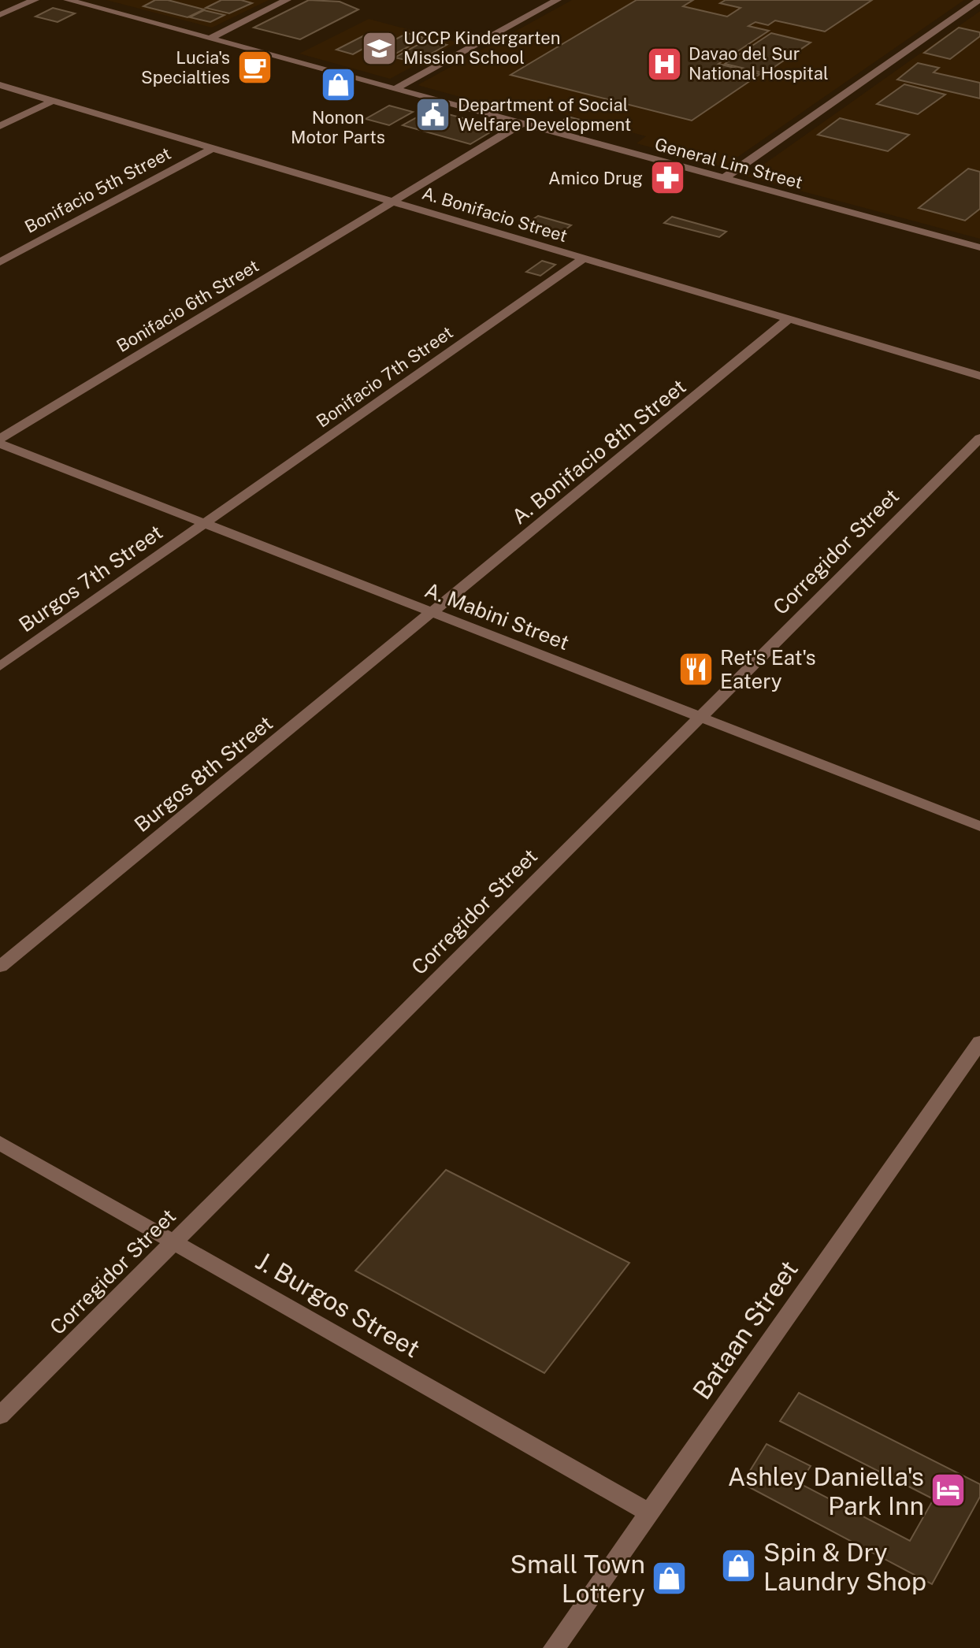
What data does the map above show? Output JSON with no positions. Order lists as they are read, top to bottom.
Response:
{
  "streets": {
    "street": [
      "General Lim Street",
      "Bonifacio 5th Street",
      "A. Bonifacio Street",
      "Bonifacio 6th Street",
      "Bonifacio 7th Street",
      "A. Bonifacio 8th Street",
      "Corregidor Street",
      "Burgos 7th Street",
      "A. Mabini Street",
      "Burgos 8th Street",
      "J. Burgos Street",
      "Bataan Street"
    ]
  },
  "crossings": [
    ["General Lim Street", "Bonifacio 6th Street"],
    ["Bonifacio 5th Street", "A. Bonifacio Street"],
    ["A. Bonifacio Street", "Bonifacio 6th Street"],
    ["A. Bonifacio Street", "Bonifacio 7th Street"],
    ["A. Bonifacio Street", "A. Bonifacio 8th Street"],
    ["Bonifacio 6th Street", "A. Mabini Street"],
    ["Bonifacio 7th Street", "Burgos 7th Street"],
    ["Bonifacio 7th Street", "A. Mabini Street"],
    ["A. Bonifacio 8th Street", "A. Mabini Street"],
    ["A. Bonifacio 8th Street", "Burgos 8th Street"],
    ["Corregidor Street", "A. Mabini Street"],
    ["Corregidor Street", "J. Burgos Street"],
    ["Burgos 7th Street", "A. Mabini Street"],
    ["A. Mabini Street", "Burgos 8th Street"],
    ["J. Burgos Street", "Bataan Street"]
  ],
  "places": {
    "school or university": ["UCCP Kindergarten Mission School"],
    "hospital": ["Davao del Sur National Hospital"],
    "cafe": ["Lucia's Specialties"],
    "shop": ["Nonon Motor Parts", "Spin & Dry Laundry Shop", "Small Town Lottery"],
    "public building": ["Department of Social Welfare Development"],
    "pharmacy": ["Amico Drug"],
    "restaurant": ["Ret's Eat's Eatery"],
    "hotel": ["Ashley Daniella's Park Inn"]
  }
}
